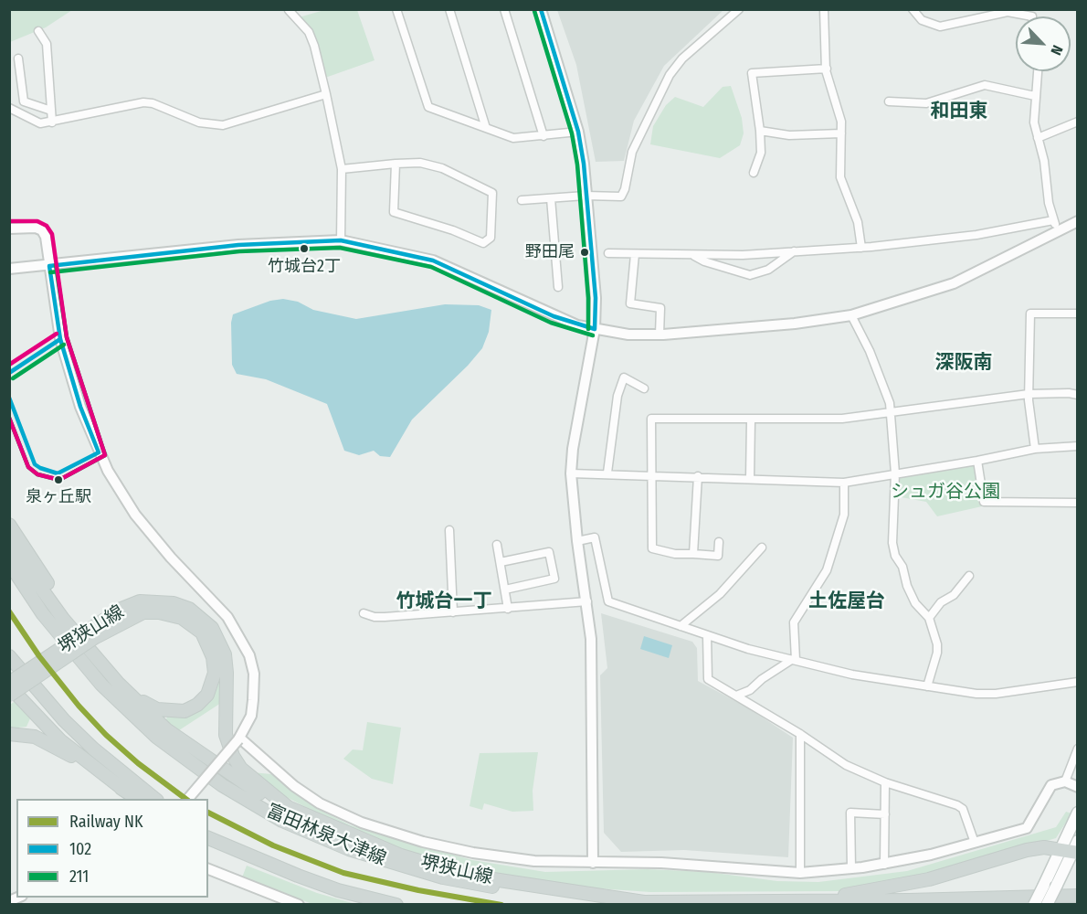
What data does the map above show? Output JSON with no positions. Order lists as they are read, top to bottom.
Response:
{
  "streets": {
    "main road": ["堺狭山線", "富田林泉大津線"]
  },
  "crossings": [
    ["堺狭山線", "富田林泉大津線"]
  ],
  "districts": [
    "和田東",
    "深阪南",
    "竹城台一丁",
    "土佐屋台"
  ],
  "parks": ["シュガ谷公園"],
  "places": ["竹城台2丁", "野田尾", "泉ヶ丘駅"],
  "lines": ["transit line 102", "transit line 211", "rail line NK"],
  "legend": ["Railway NK", "102", "211"],
  "north": "bottom right"
}
